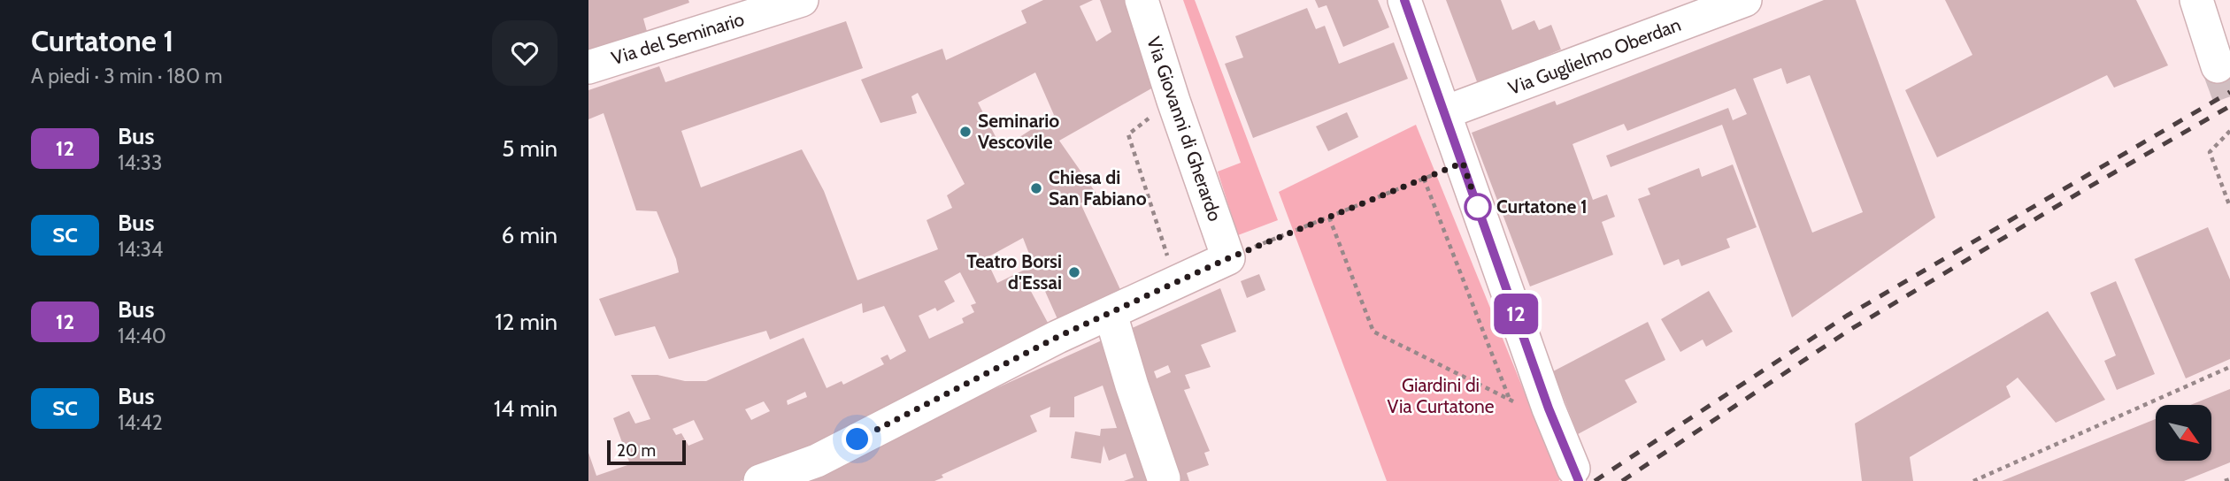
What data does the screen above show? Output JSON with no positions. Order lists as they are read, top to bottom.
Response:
{
  "streets": {
    "street": ["Via del Seminario", "Via Guglielmo Oberdan", "Via Giovanni di Gherardo"]
  },
  "parks": ["Giardini di Via Curtatone"],
  "places": [
    "Seminario Vescovile",
    "Chiesa di San Fabiano",
    "Curtatone 1",
    "Teatro Borsi d'Essai"
  ],
  "lines": ["bus line 12"],
  "scale_bar": "20 m",
  "north": "bottom right",
  "page": {
    "heading": ["Curtatone 1", "A piedi · 3 min · 180 m"],
    "on_map": "12",
    "list": [
      {
        "mark": "12",
        "name": "Bus",
        "note": "14:33",
        "value": "5 min"
      },
      {
        "mark": "SC",
        "name": "Bus",
        "note": "14:34",
        "value": "6 min"
      },
      {
        "mark": "12",
        "name": "Bus",
        "note": "14:40",
        "value": "12 min"
      },
      {
        "mark": "SC",
        "name": "Bus",
        "note": "14:42",
        "value": "14 min"
      }
    ],
    "scale": "20 m"
  }
}
